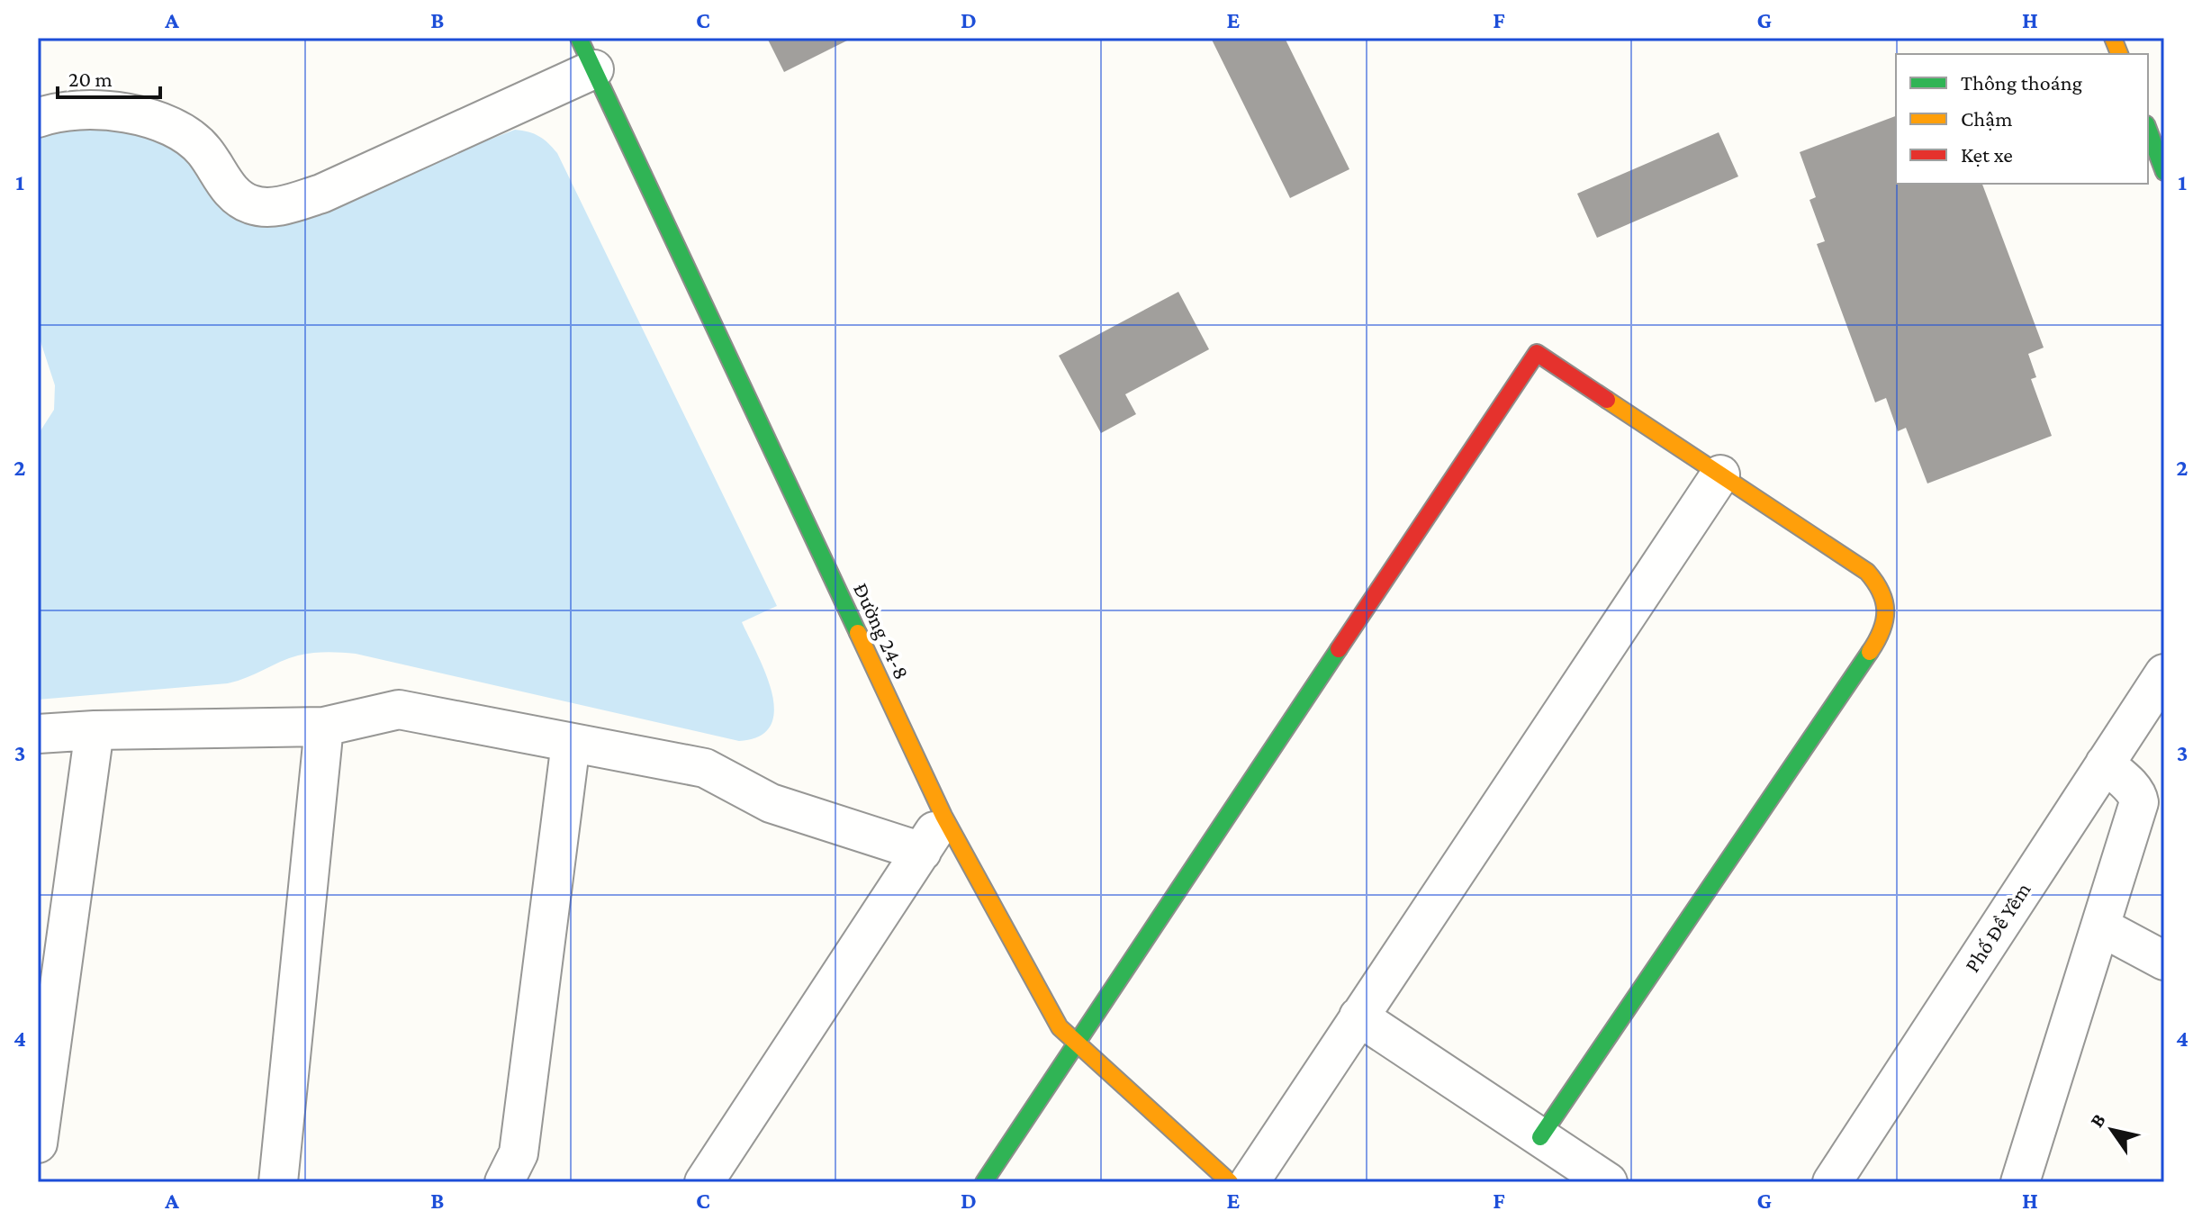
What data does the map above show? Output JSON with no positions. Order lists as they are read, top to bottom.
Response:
{
  "streets": {
    "street": ["Đường 24-8", "Phố Đề Yêm"]
  },
  "legend": ["Thông thoáng", "Chậm", "Kẹt xe"],
  "scale_bar": "20 m",
  "north": "top left",
  "grid": {
    "columns": [
      "A",
      "B",
      "C",
      "D",
      "E",
      "F",
      "G",
      "H"
    ],
    "rows": [
      "1",
      "2",
      "3",
      "4"
    ]
  }
}
